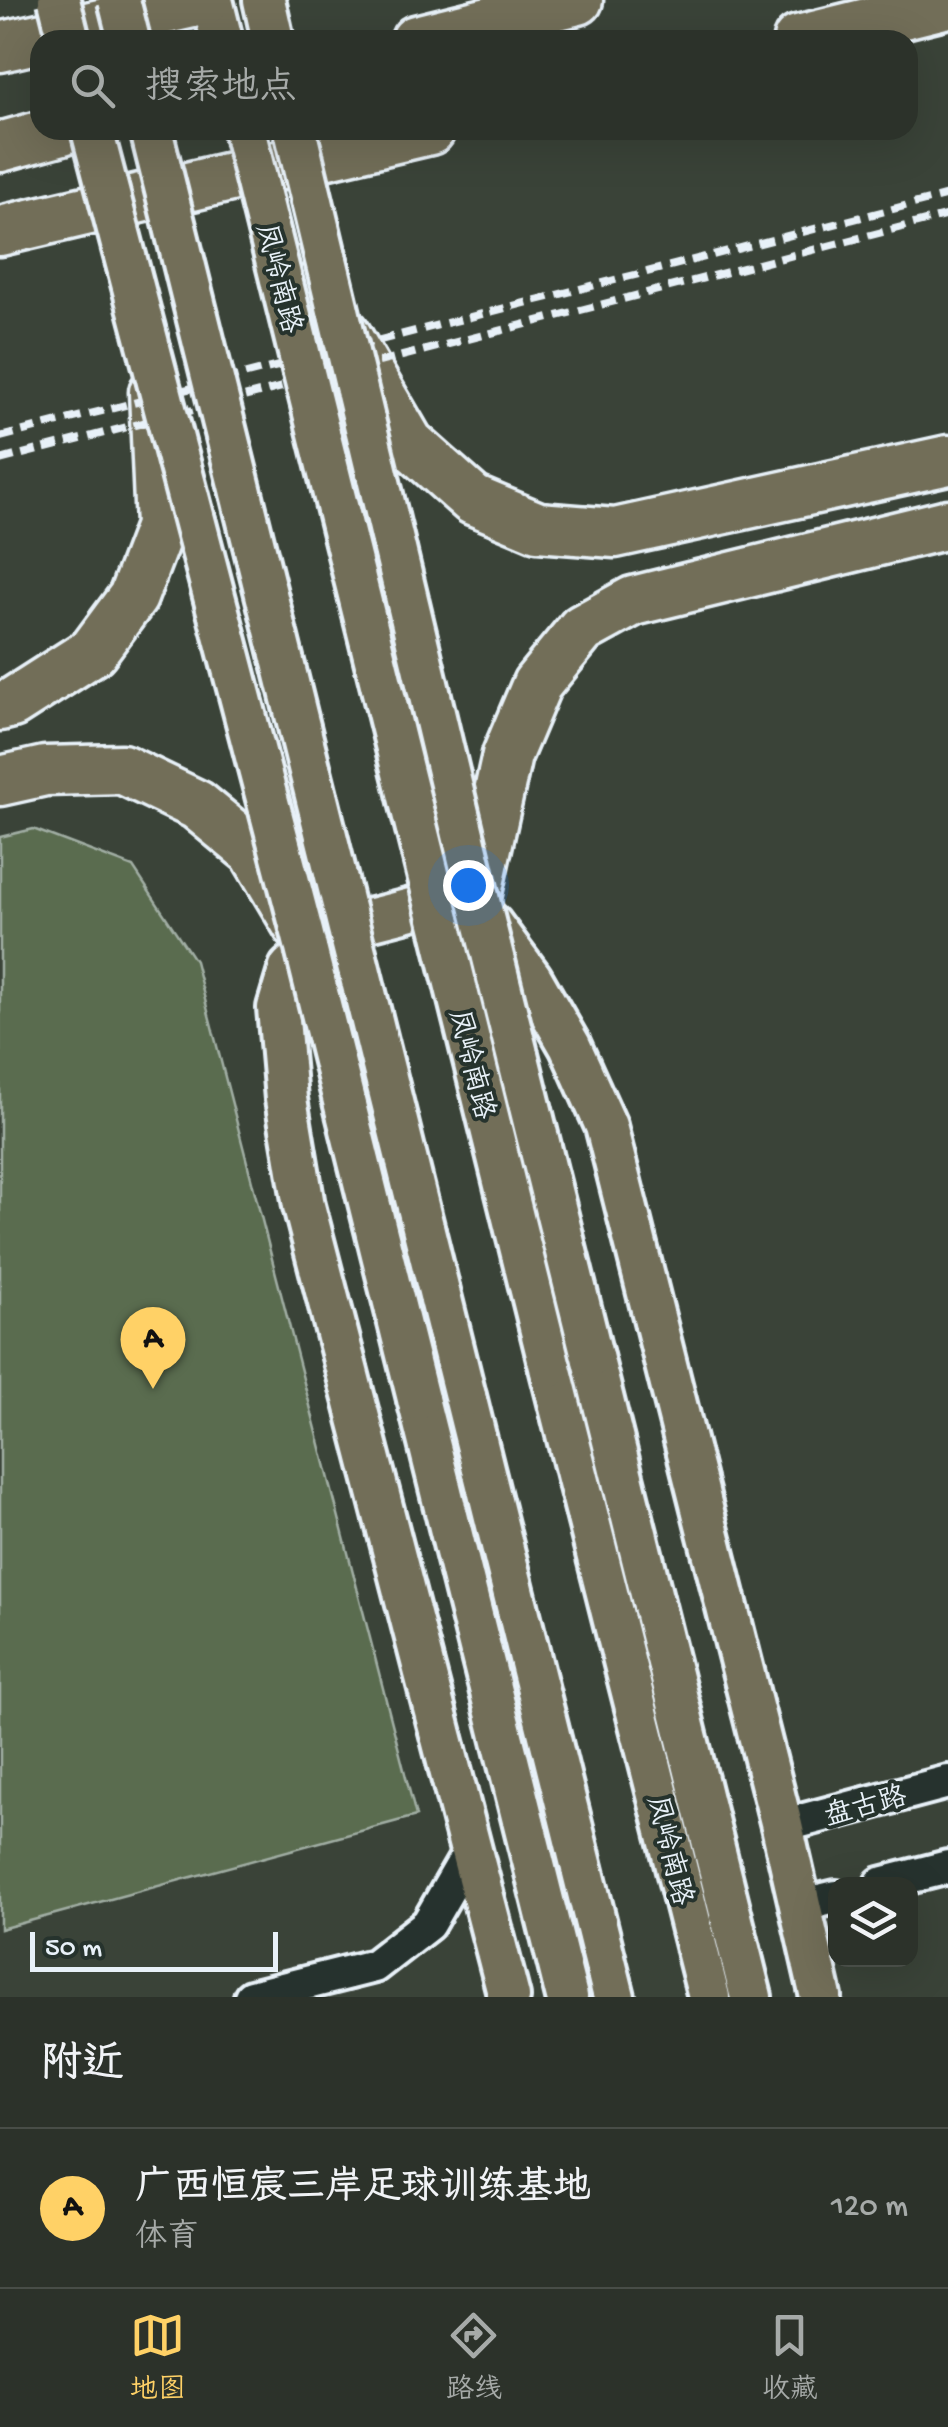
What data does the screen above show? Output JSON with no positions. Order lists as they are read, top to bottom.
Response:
{
  "streets": {
    "main road": ["凤岭南路"],
    "street": ["盘古路"]
  },
  "scale_bar": "50 m",
  "page": {
    "search": "搜索地点",
    "pins": "A",
    "scale": "50 m",
    "heading": "附近",
    "list": [
      {
        "mark": "A",
        "name": "广西恒宸三岸足球训练基地",
        "note": "体育",
        "value": "120 m"
      }
    ],
    "nav": ["地图", "路线", "收藏"]
  }
}
